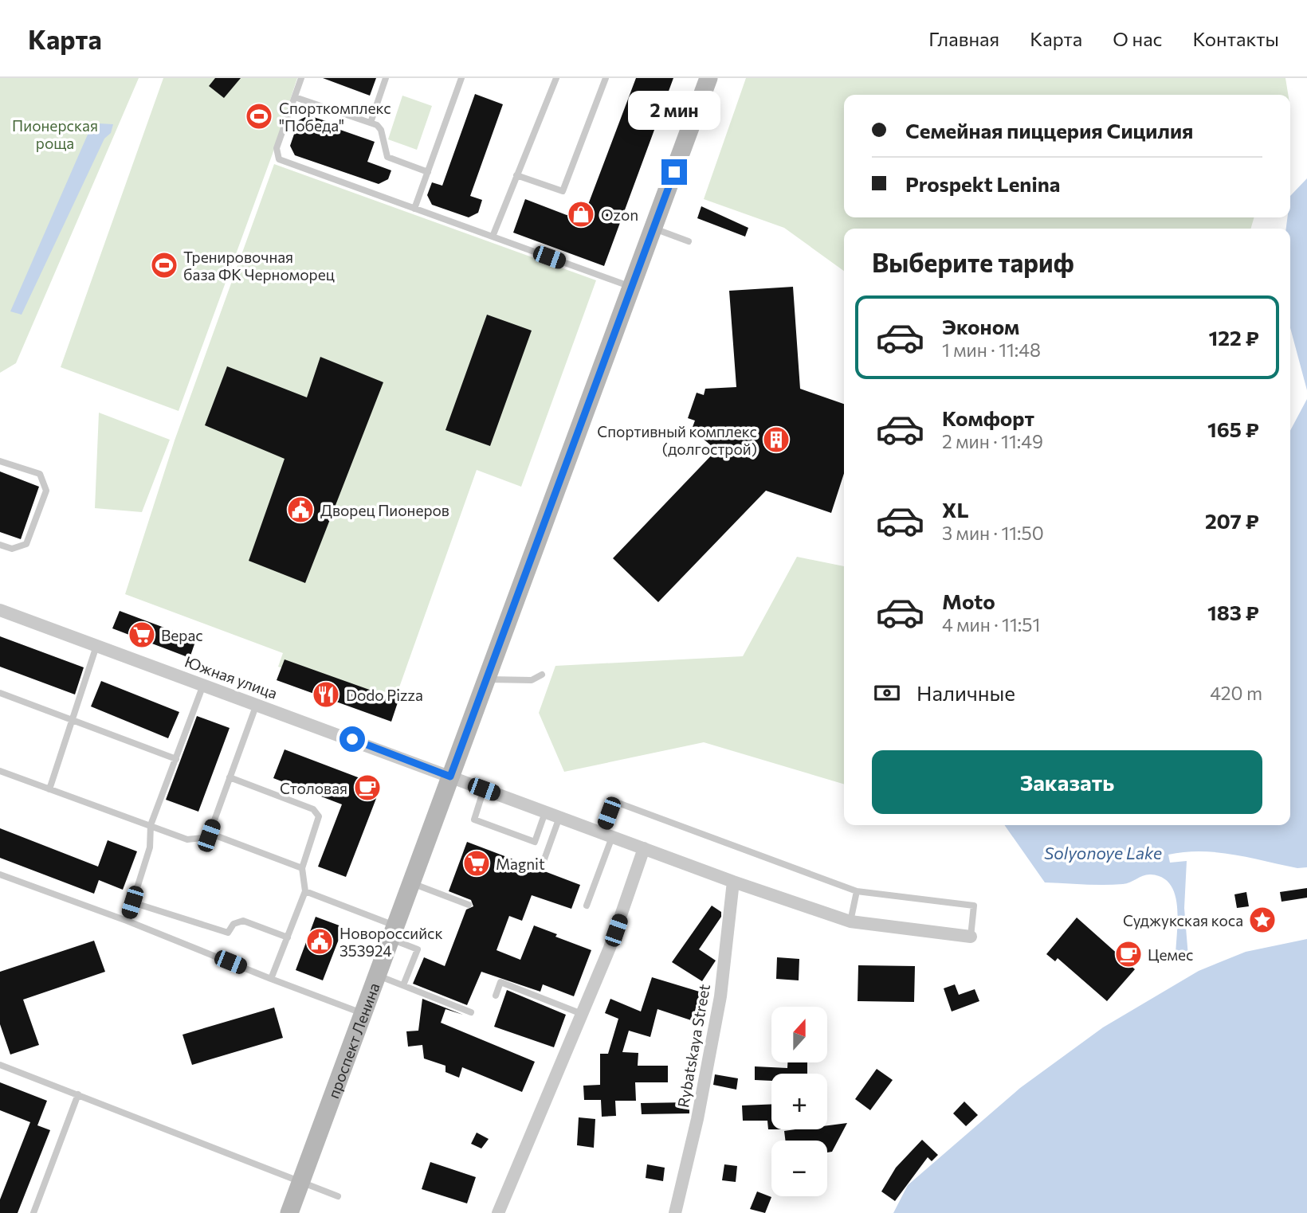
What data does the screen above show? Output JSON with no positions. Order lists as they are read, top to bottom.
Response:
{
  "streets": {
    "street": ["Южная улица", "проспект Ленина", "Rybatskaya Street"]
  },
  "crossings": [
    ["Южная улица", "проспект Ленина"],
    ["Южная улица", "Rybatskaya Street"]
  ],
  "water": ["Solyonoye Lake"],
  "parks": ["Пионерская роща"],
  "places": {
    "sports": ["Спорткомплекс \"Победа\"", "Тренировочная база ФК Черноморец"],
    "shop": ["Ozon"],
    "building": ["Спортивный комплекс (долгострой)"],
    "public building": ["Дворец Пионеров", "Новороссийск 353924"],
    "supermarket": ["Верас", "Magnit"],
    "restaurant": ["Dodo Pizza"],
    "cafe": ["Столовая", "Цемес"],
    "place": ["Суджукская коса"]
  },
  "north": "top",
  "page": {
    "header": "Карта",
    "nav": [
      "Главная",
      "Карта",
      "О нас",
      "Контакты"
    ],
    "bubble": "2 мин",
    "banner": ["Семейная пиццерия Сицилия", "Prospekt Lenina"],
    "heading": "Выберите тариф",
    "list": [
      {
        "name": "Эконом",
        "note": "1 мин · 11:48",
        "value": "122 ₽"
      },
      {
        "name": "Комфорт",
        "note": "2 мин · 11:49",
        "value": "165 ₽"
      },
      {
        "name": "XL",
        "note": "3 мин · 11:50",
        "value": "207 ₽"
      },
      {
        "name": "Moto",
        "note": "4 мин · 11:51",
        "value": "183 ₽"
      }
    ],
    "pay": ["Наличные", "420 m"],
    "buttons": "Заказать",
    "map_buttons": ["+", "−"]
  }
}
